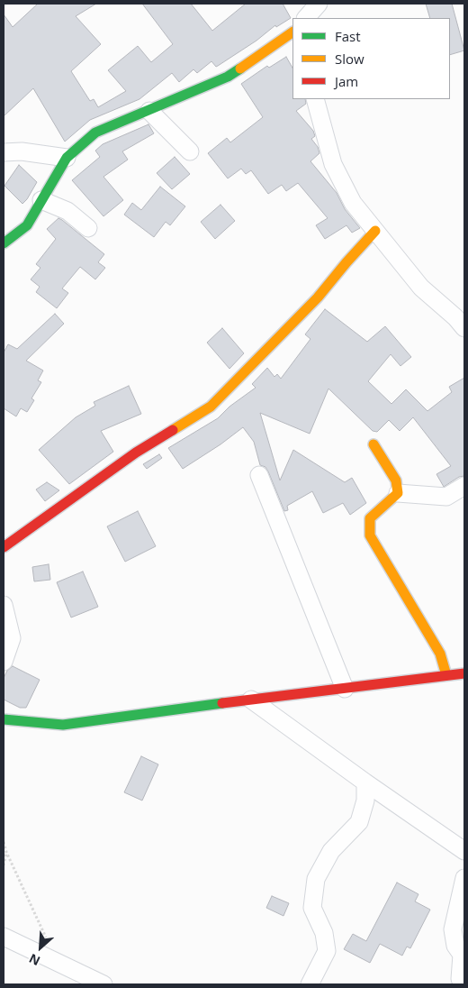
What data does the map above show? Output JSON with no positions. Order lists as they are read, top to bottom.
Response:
{
  "legend": ["Fast", "Slow", "Jam"],
  "north": "bottom left"
}
